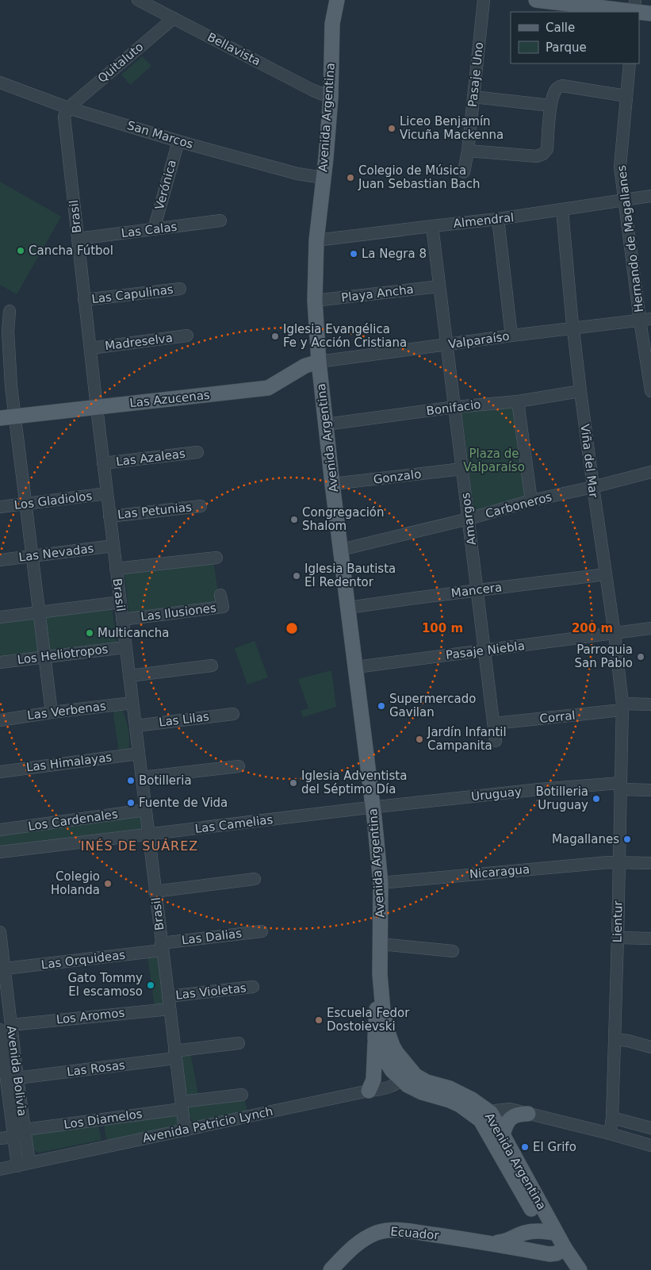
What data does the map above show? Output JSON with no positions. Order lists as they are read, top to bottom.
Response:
{
  "streets": {
    "main road": ["Avenida Argentina", "Las Azucenas", "Ecuador"],
    "street": [
      "Bellavista",
      "Quitaluto",
      "Pasaje Uno",
      "San Marcos",
      "Verónica",
      "Brasil",
      "Almendral",
      "Las Calas",
      "Hernando de Magallanes",
      "Playa Ancha",
      "Las Capulinas",
      "Valparaíso",
      "Madreselva",
      "Bonifacio",
      "Las Azaleas",
      "Viña del Mar",
      "Gonzalo",
      "Los Gladiolos",
      "Carboneros",
      "Las Petunias",
      "Amargos",
      "Las Nevadas",
      "Mancera",
      "Las Ilusiones",
      "Pasaje Niebla",
      "Los Heliotropos",
      "Las Verbenas",
      "Corral",
      "Las Lilas",
      "Las Himalayas",
      "Uruguay",
      "Los Cardenales",
      "Las Camelias",
      "Nicaragua",
      "Lientur",
      "Las Dalias",
      "Las Orquideas",
      "Las Violetas",
      "Los Aromos",
      "Las Rosas",
      "Avenida Bolivia",
      "Los Diamelos",
      "Avenida Patricio Lynch"
    ]
  },
  "crossings": [
    ["Bellavista", "Quitaluto"],
    ["Bellavista", "Avenida Argentina"],
    ["Quitaluto", "San Marcos"],
    ["Quitaluto", "Brasil"],
    ["Avenida Argentina", "San Marcos"],
    ["Avenida Argentina", "Almendral"],
    ["Avenida Argentina", "Playa Ancha"],
    ["Avenida Argentina", "Valparaíso"],
    ["Avenida Argentina", "Las Azucenas"],
    ["Avenida Argentina", "Bonifacio"],
    ["Avenida Argentina", "Gonzalo"],
    ["Avenida Argentina", "Carboneros"],
    ["Avenida Argentina", "Mancera"],
    ["Avenida Argentina", "Pasaje Niebla"],
    ["Avenida Argentina", "Uruguay"],
    ["Avenida Argentina", "Las Camelias"],
    ["Avenida Argentina", "Nicaragua"],
    ["Avenida Argentina", "Avenida Patricio Lynch"],
    ["Avenida Argentina", "Ecuador"],
    ["San Marcos", "Verónica"],
    ["San Marcos", "Brasil"],
    ["Verónica", "Las Calas"],
    ["Brasil", "Las Calas"],
    ["Brasil", "Las Capulinas"],
    ["Brasil", "Madreselva"],
    ["Brasil", "Las Azucenas"],
    ["Brasil", "Las Azaleas"],
    ["Brasil", "Los Gladiolos"],
    ["Brasil", "Las Petunias"],
    ["Brasil", "Las Nevadas"],
    ["Brasil", "Las Ilusiones"],
    ["Brasil", "Los Heliotropos"],
    ["Brasil", "Las Verbenas"],
    ["Brasil", "Las Lilas"],
    ["Brasil", "Las Himalayas"],
    ["Brasil", "Los Cardenales"],
    ["Brasil", "Las Camelias"],
    ["Brasil", "Las Dalias"],
    ["Brasil", "Las Orquideas"],
    ["Brasil", "Las Violetas"],
    ["Brasil", "Los Aromos"],
    ["Brasil", "Las Rosas"],
    ["Brasil", "Los Diamelos"],
    ["Brasil", "Avenida Patricio Lynch"],
    ["Almendral", "Hernando de Magallanes"],
    ["Almendral", "Viña del Mar"],
    ["Almendral", "Amargos"],
    ["Hernando de Magallanes", "Valparaíso"],
    ["Playa Ancha", "Amargos"],
    ["Valparaíso", "Las Azucenas"],
    ["Valparaíso", "Viña del Mar"],
    ["Valparaíso", "Amargos"],
    ["Bonifacio", "Viña del Mar"],
    ["Bonifacio", "Amargos"],
    ["Viña del Mar", "Carboneros"],
    ["Viña del Mar", "Mancera"],
    ["Viña del Mar", "Pasaje Niebla"],
    ["Viña del Mar", "Corral"],
    ["Viña del Mar", "Lientur"],
    ["Gonzalo", "Amargos"],
    ["Carboneros", "Amargos"],
    ["Amargos", "Mancera"],
    ["Amargos", "Pasaje Niebla"],
    ["Amargos", "Corral"],
    ["Corral", "Lientur"],
    ["Uruguay", "Las Camelias"],
    ["Uruguay", "Lientur"],
    ["Nicaragua", "Lientur"],
    ["Las Dalias", "Las Orquideas"],
    ["Las Orquideas", "Avenida Bolivia"],
    ["Las Violetas", "Los Aromos"],
    ["Los Aromos", "Avenida Bolivia"],
    ["Las Rosas", "Avenida Bolivia"],
    ["Avenida Bolivia", "Los Diamelos"],
    ["Avenida Bolivia", "Avenida Patricio Lynch"]
  ],
  "districts": ["INÉS DE SUÁREZ"],
  "parks": ["Plaza de Valparaíso"],
  "places": [
    "Liceo Benjamín Vicuña Mackenna",
    "Colegio de Música Juan Sebastian Bach",
    "Cancha Fútbol",
    "La Negra 8",
    "Iglesia Evangélica Fe y Acción Cristiana",
    "Congregación Shalom",
    "Iglesia Bautista El Redentor",
    "Multicancha",
    "Parroquia San Pablo",
    "Supermercado Gavilan",
    "Jardín Infantil Campanita",
    "Botilleria",
    "Iglesia Adventista del Séptimo Día",
    "Botilleria Uruguay",
    "Fuente de Vida",
    "Magallanes",
    "Colegio Holanda",
    "Gato Tommy El escamoso",
    "Escuela Fedor Dostoievski",
    "El Grifo"
  ],
  "legend": ["Calle", "Parque"],
  "rings": ["100 m", "200 m"]
}
